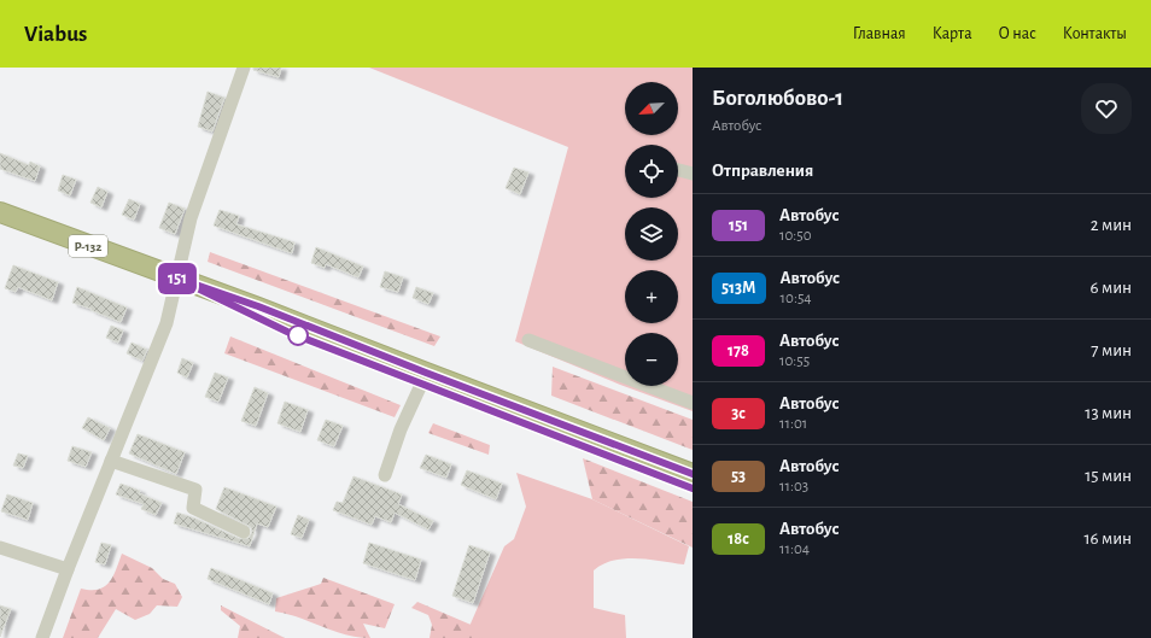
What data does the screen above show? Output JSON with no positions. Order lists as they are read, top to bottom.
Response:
{
  "streets": {
    "highway": ["Р-132"]
  },
  "lines": ["bus line 151"],
  "north": "bottom left",
  "page": {
    "header": "Viabus",
    "nav": [
      "Главная",
      "Карта",
      "О нас",
      "Контакты"
    ],
    "on_map": "151",
    "heading": [
      ["Боголюбово-1", "Автобус"],
      "Отправления"
    ],
    "map_buttons": ["+", "−"],
    "list": [
      {
        "mark": "151",
        "name": "Автобус",
        "note": "10:50",
        "value": "2 мин"
      },
      {
        "mark": "513М",
        "name": "Автобус",
        "note": "10:54",
        "value": "6 мин"
      },
      {
        "mark": "178",
        "name": "Автобус",
        "note": "10:55",
        "value": "7 мин"
      },
      {
        "mark": "3с",
        "name": "Автобус",
        "note": "11:01",
        "value": "13 мин"
      },
      {
        "mark": "53",
        "name": "Автобус",
        "note": "11:03",
        "value": "15 мин"
      },
      {
        "mark": "18с",
        "name": "Автобус",
        "note": "11:04",
        "value": "16 мин"
      }
    ]
  }
}
